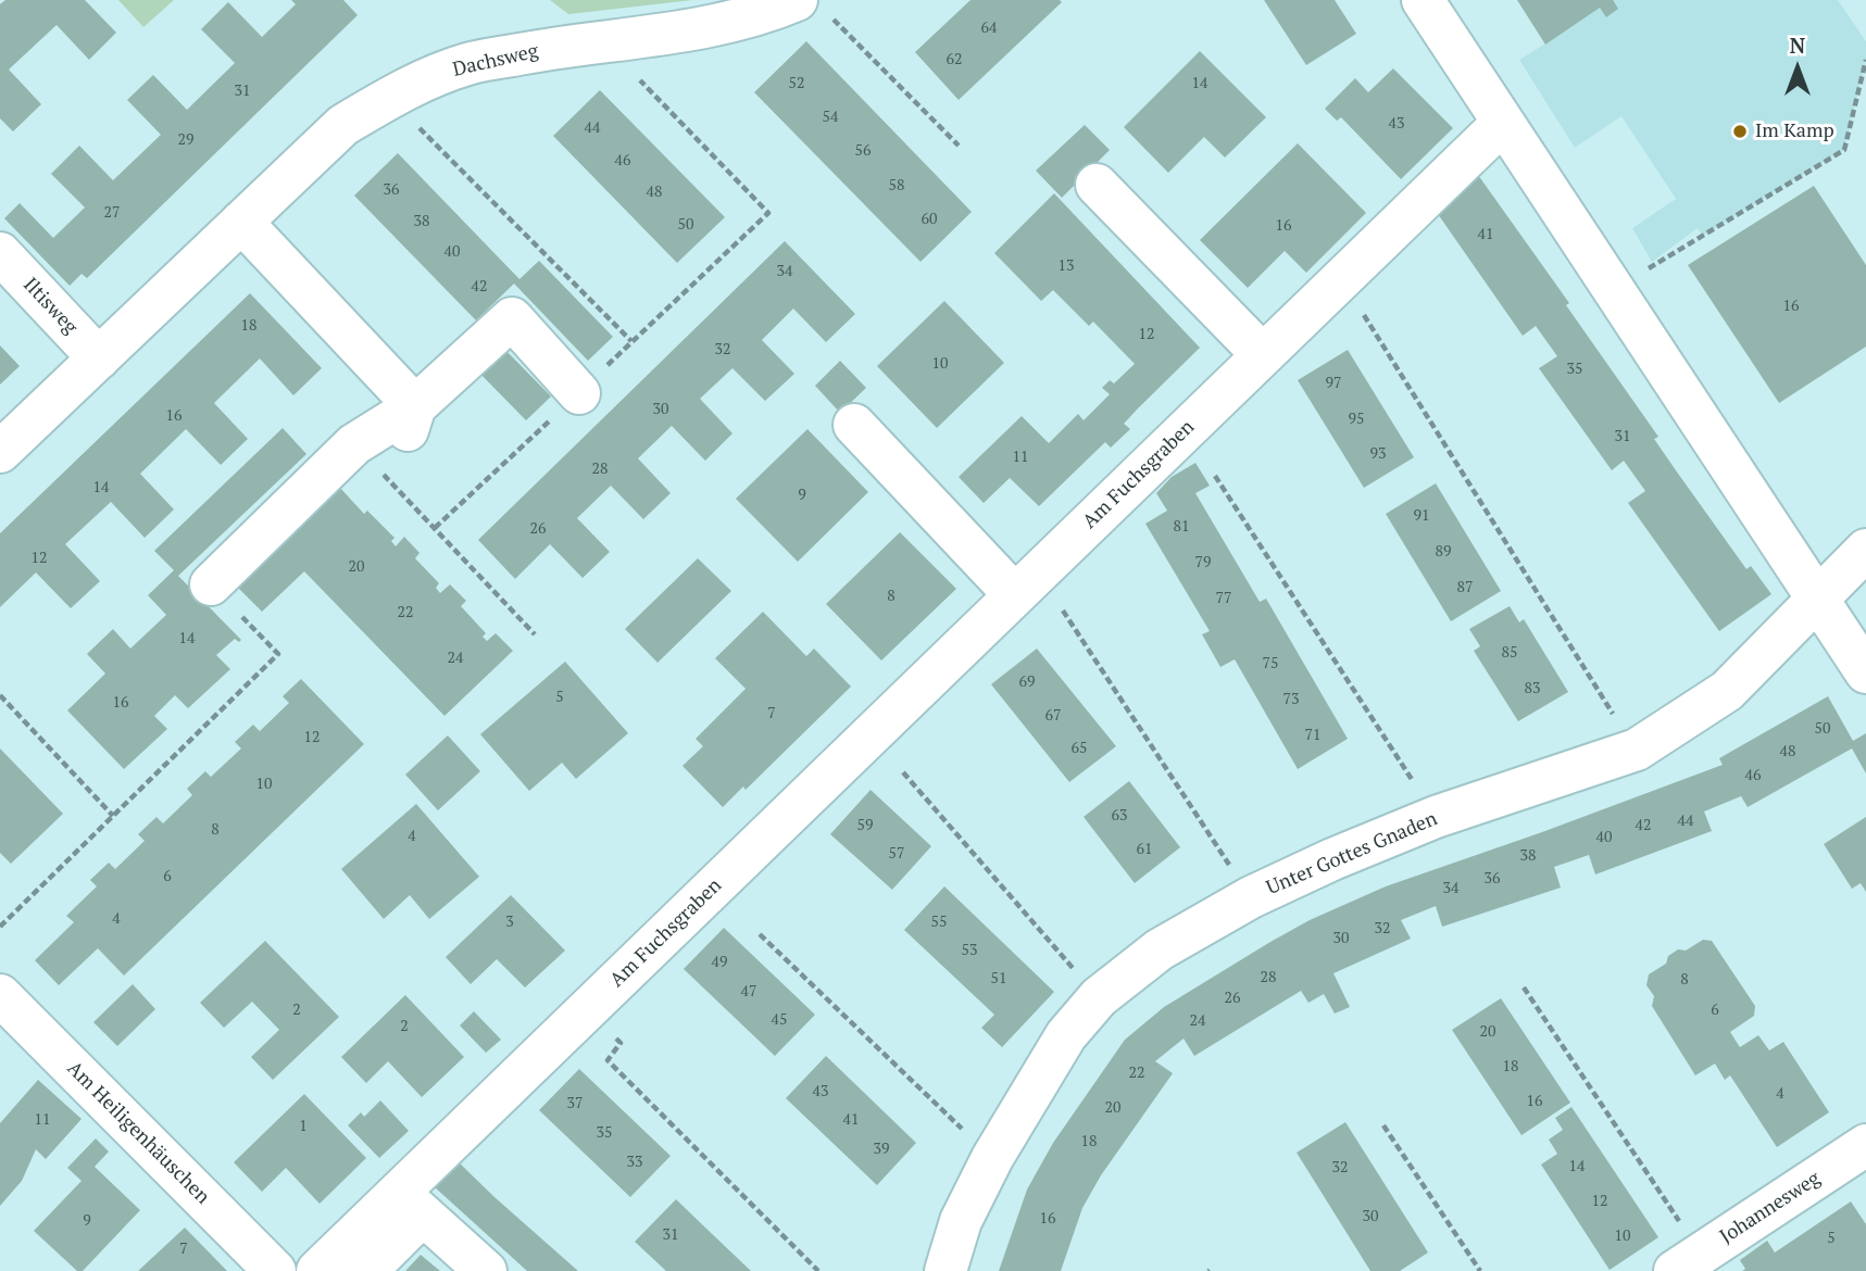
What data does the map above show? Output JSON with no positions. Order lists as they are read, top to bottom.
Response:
{
  "streets": {
    "street": [
      "Dachsweg",
      "Iltisweg",
      "Am Fuchsgraben",
      "Unter Gottes Gnaden",
      "Am Heiligenhäuschen",
      "Johannesweg"
    ]
  },
  "crossings": [
    ["Dachsweg", "Iltisweg"]
  ],
  "places": ["Im Kamp"],
  "house_numbers": [
    "64",
    "62",
    "52",
    "14",
    "31",
    "54",
    "43",
    "44",
    "29",
    "56",
    "46",
    "58",
    "36",
    "48",
    "27",
    "60",
    "38",
    "50",
    "16",
    "41",
    "40",
    "13",
    "34",
    "42",
    "16",
    "18",
    "12",
    "32",
    "10",
    "35",
    "97",
    "30",
    "16",
    "95",
    "31",
    "93",
    "11",
    "28",
    "14",
    "9",
    "91",
    "81",
    "26",
    "89",
    "12",
    "79",
    "20",
    "87",
    "8",
    "77",
    "22",
    "14",
    "85",
    "24",
    "75",
    "69",
    "83",
    "5",
    "73",
    "16",
    "7",
    "67",
    "50",
    "71",
    "12",
    "65",
    "48",
    "46",
    "10",
    "63",
    "44",
    "59",
    "42",
    "8",
    "4",
    "40",
    "61",
    "57",
    "38",
    "6",
    "36",
    "34",
    "4",
    "3",
    "55",
    "32",
    "30",
    "53",
    "49",
    "28",
    "51",
    "8",
    "47",
    "26",
    "2",
    "6",
    "45",
    "24",
    "2",
    "20",
    "18",
    "22",
    "43",
    "4",
    "16",
    "37",
    "20",
    "11",
    "41",
    "1",
    "35",
    "18",
    "39",
    "33",
    "14",
    "32",
    "12",
    "30",
    "16",
    "9",
    "31",
    "10",
    "5",
    "7"
  ],
  "north": "top"
}
